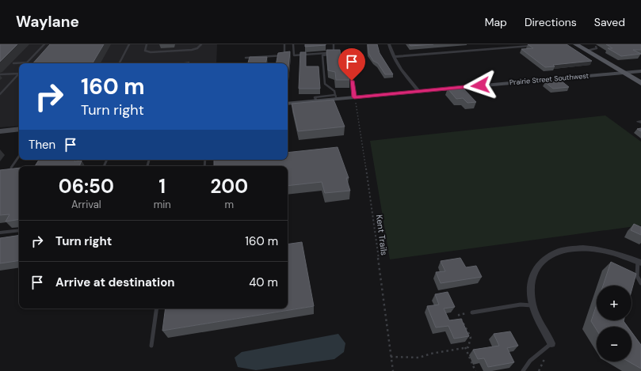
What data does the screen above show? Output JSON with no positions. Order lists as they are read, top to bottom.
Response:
{
  "streets": {
    "street": ["Prairie Street Southwest"],
    "path": ["Kent Trails"]
  },
  "crossings": [
    ["Prairie Street Southwest", "Kent Trails"]
  ],
  "page": {
    "header": "Waylane",
    "nav": ["Map", "Directions", "Saved"],
    "turn": ["160 m", "Turn right"],
    "then": "Then",
    "eta": [
      "06:50",
      "Arrival",
      "1",
      "min",
      "200",
      "m"
    ],
    "list": [
      {
        "name": "Turn right",
        "value": "160 m"
      },
      {
        "name": "Arrive at destination",
        "value": "40 m"
      }
    ],
    "map_buttons": ["+", "−"]
  }
}
